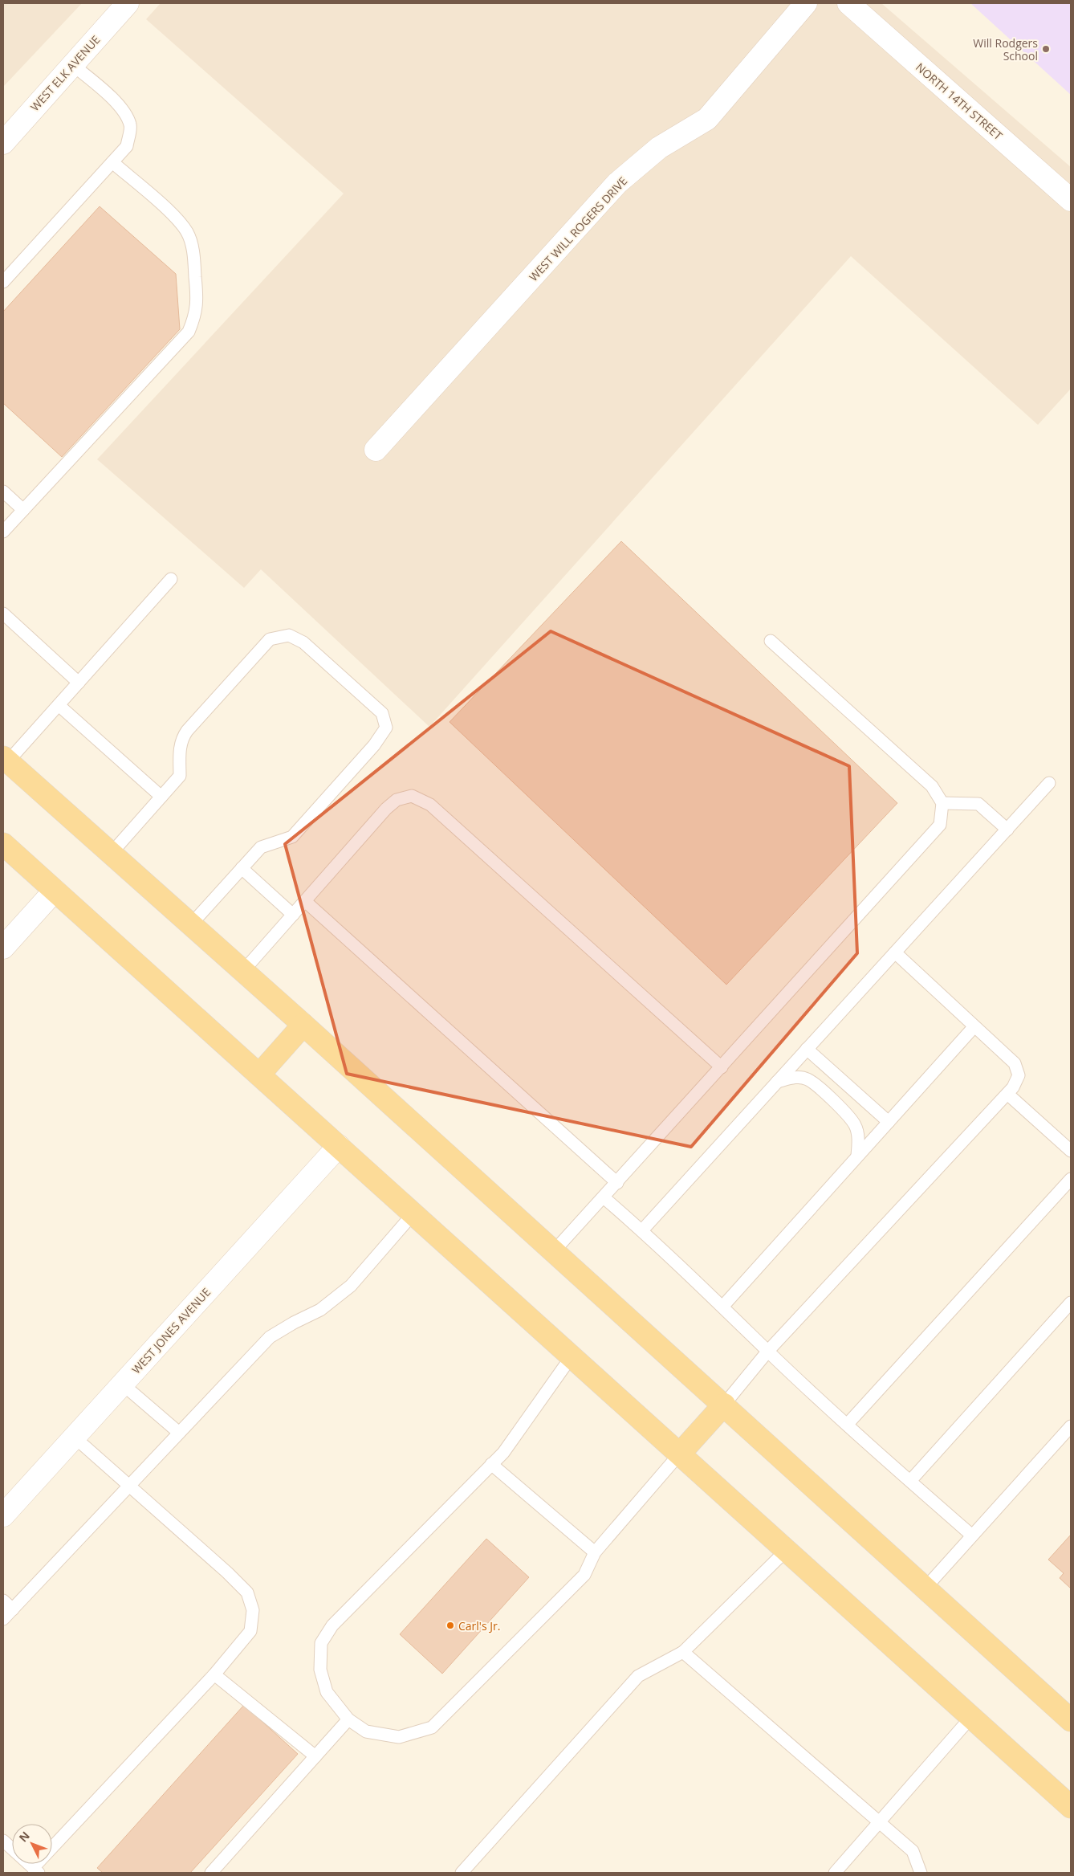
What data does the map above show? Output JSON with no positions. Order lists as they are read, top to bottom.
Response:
{
  "streets": {
    "street": [
      "WEST ELK AVENUE",
      "NORTH 14TH STREET",
      "WEST WILL ROGERS DRIVE",
      "WEST JONES AVENUE"
    ]
  },
  "places": ["Will Rodgers School", "Carl's Jr."],
  "north": "top left"
}
